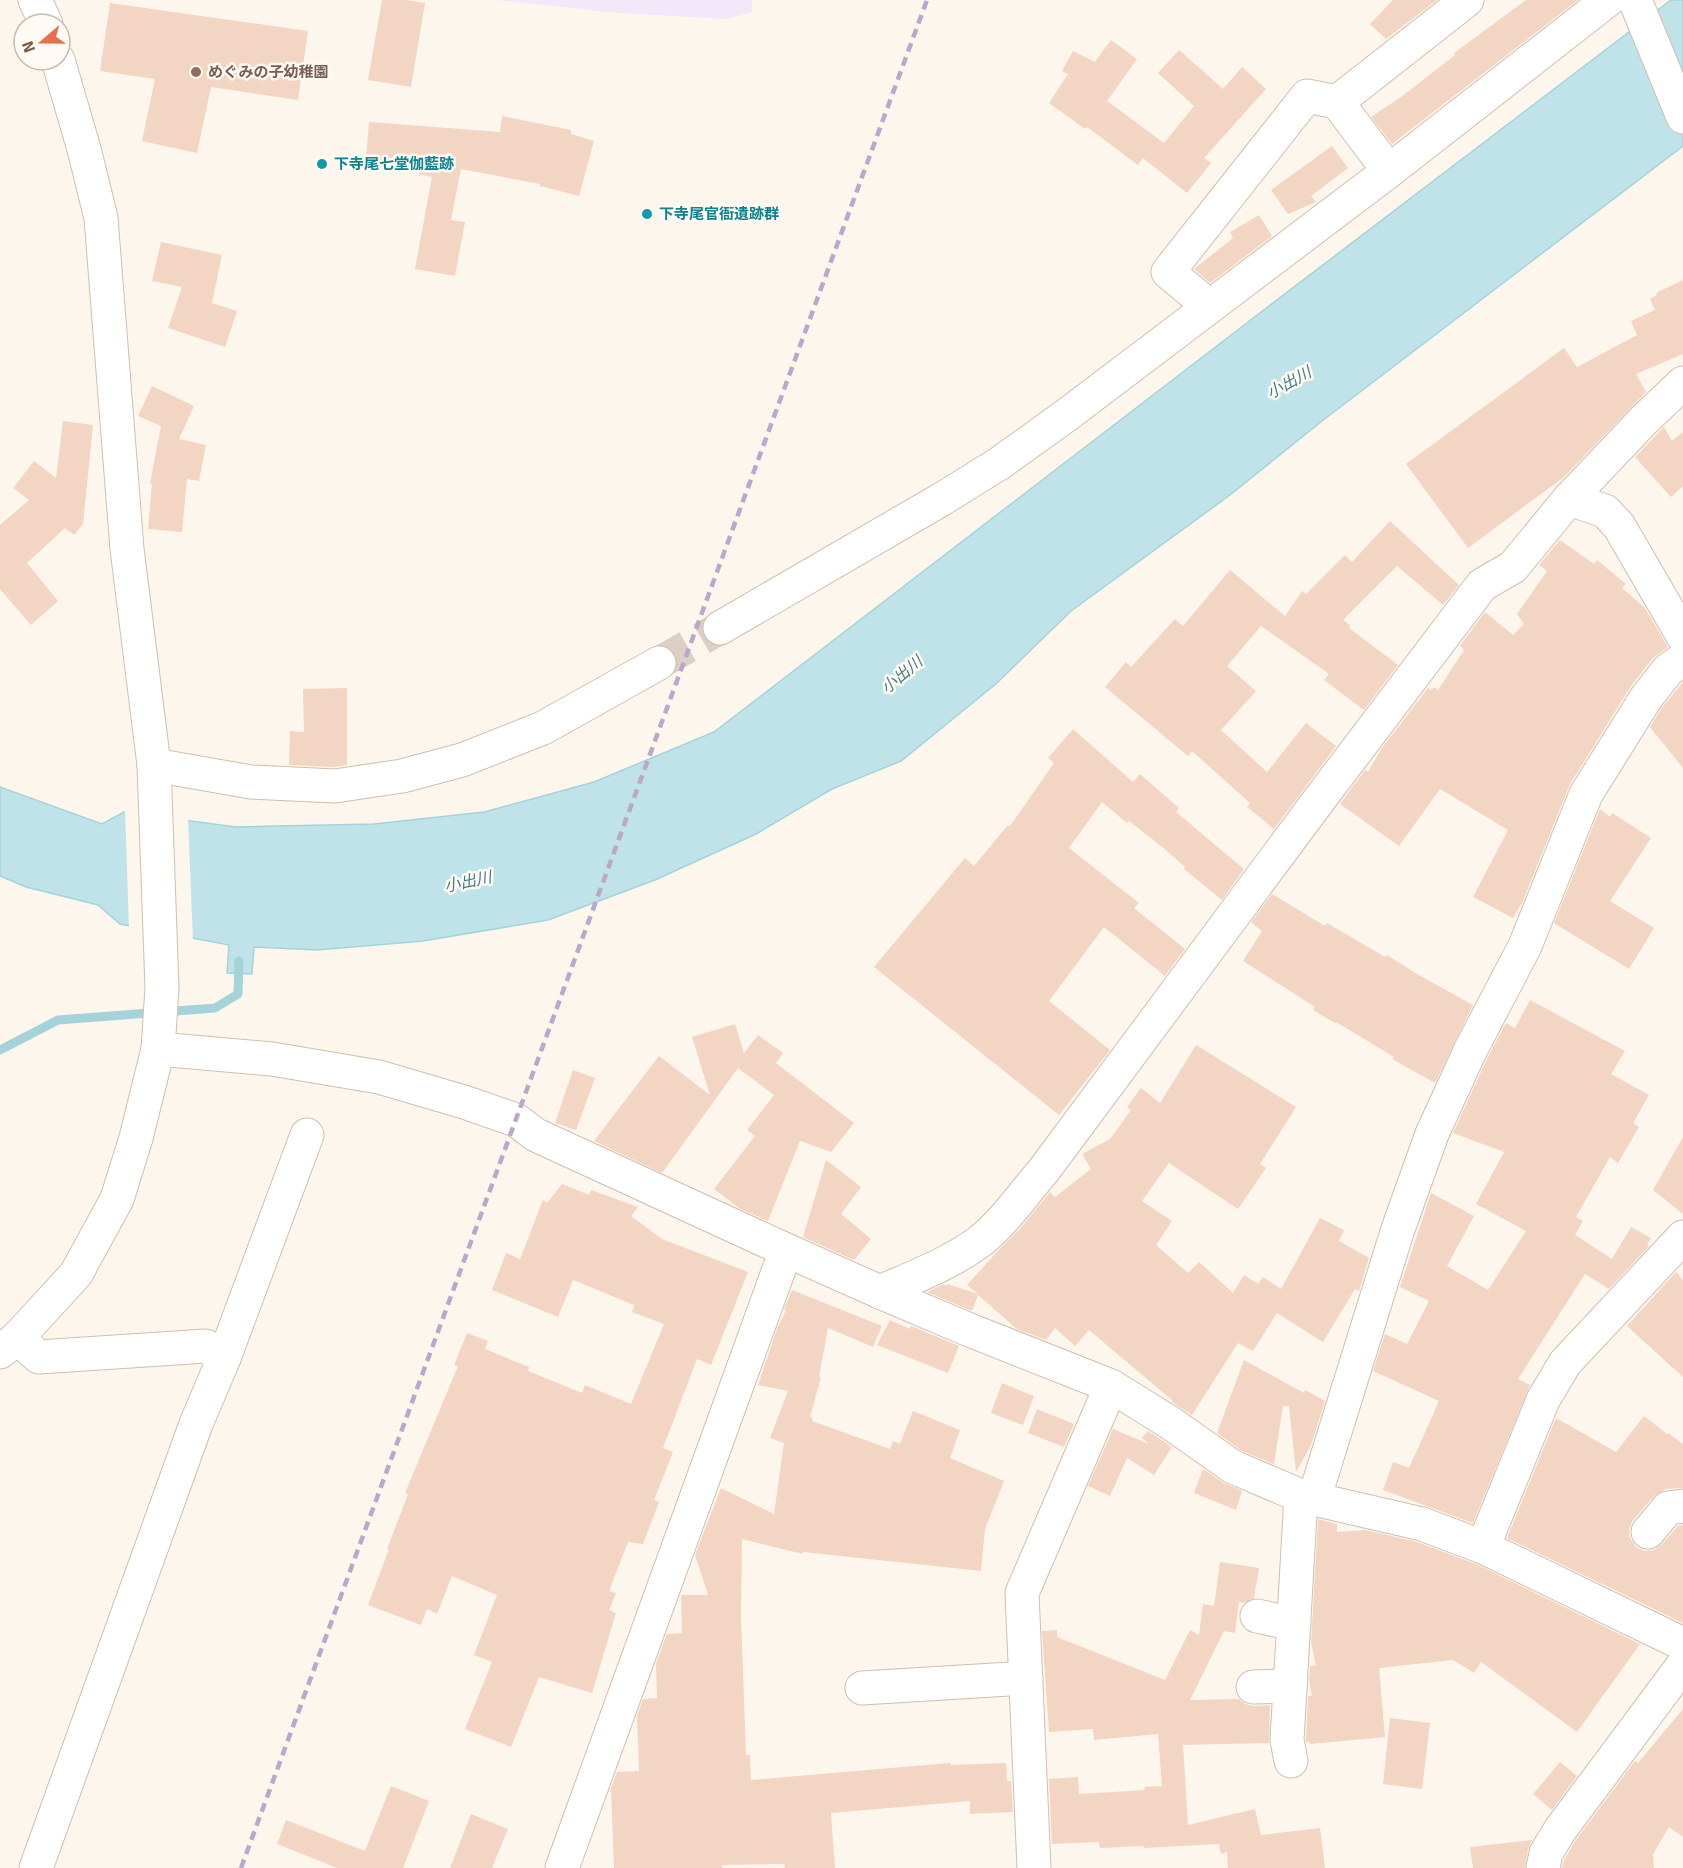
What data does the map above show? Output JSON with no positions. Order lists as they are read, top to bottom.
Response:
{
  "water": ["小出川"],
  "places": ["めぐみの子幼稚園", "下寺尾七堂伽藍跡", "下寺尾官衙遺跡群"],
  "north": "left"
}
